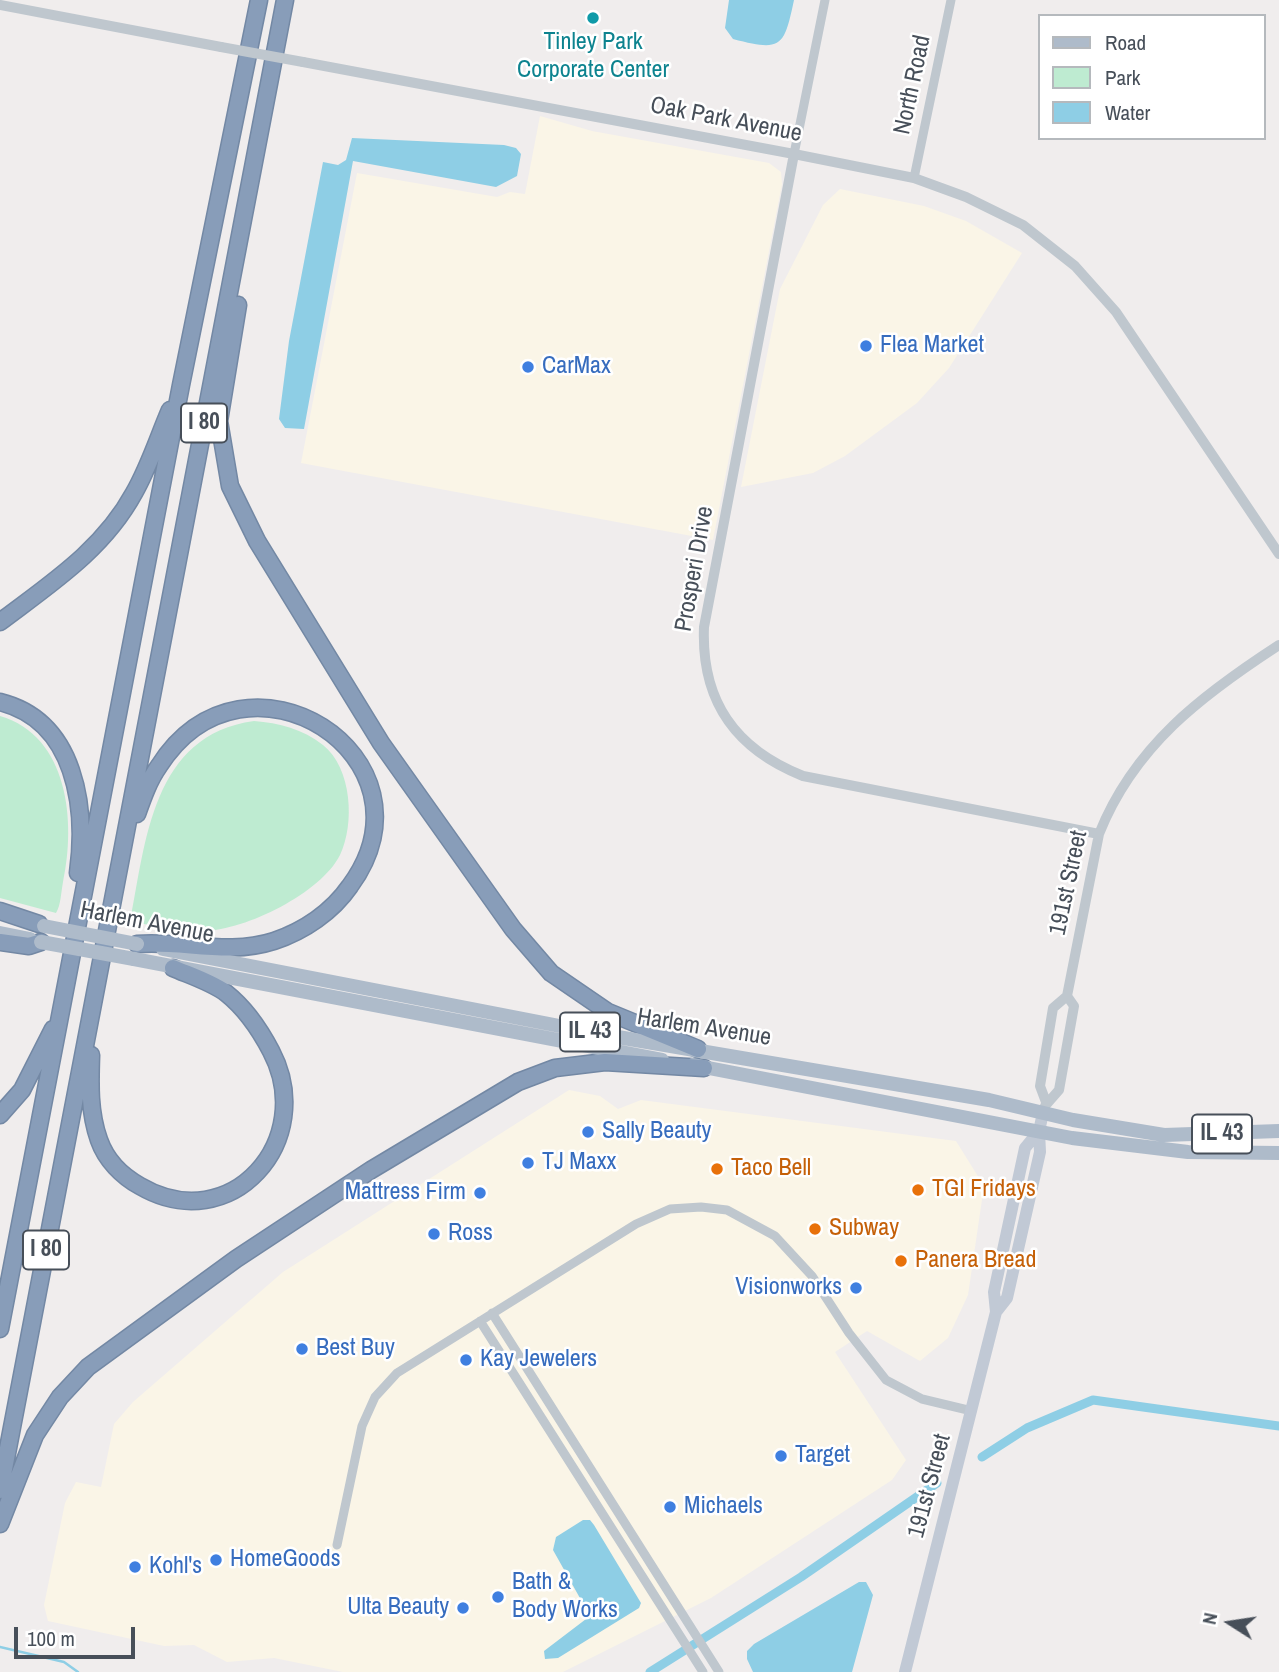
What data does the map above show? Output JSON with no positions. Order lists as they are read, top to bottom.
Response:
{
  "streets": {
    "highway": ["I 80"],
    "main road": ["191st Street", "Harlem Avenue", "IL 43"],
    "street": ["North Road", "Oak Park Avenue", "Prosperi Drive"]
  },
  "crossings": [
    ["North Road", "Oak Park Avenue"],
    ["Oak Park Avenue", "Prosperi Drive"],
    ["Prosperi Drive", "191st Street"],
    ["191st Street", "Harlem Avenue"]
  ],
  "places": [
    "Tinley Park Corporate Center",
    "Flea Market",
    "CarMax",
    "Sally Beauty",
    "TJ Maxx",
    "Taco Bell",
    "TGI Fridays",
    "Mattress Firm",
    "Subway",
    "Ross",
    "Panera Bread",
    "Visionworks",
    "Best Buy",
    "Kay Jewelers",
    "Target",
    "Michaels",
    "HomeGoods",
    "Kohl's",
    "Bath & Body Works",
    "Ulta Beauty"
  ],
  "legend": ["Road", "Park", "Water"],
  "scale_bar": "100 m",
  "north": "left"
}
